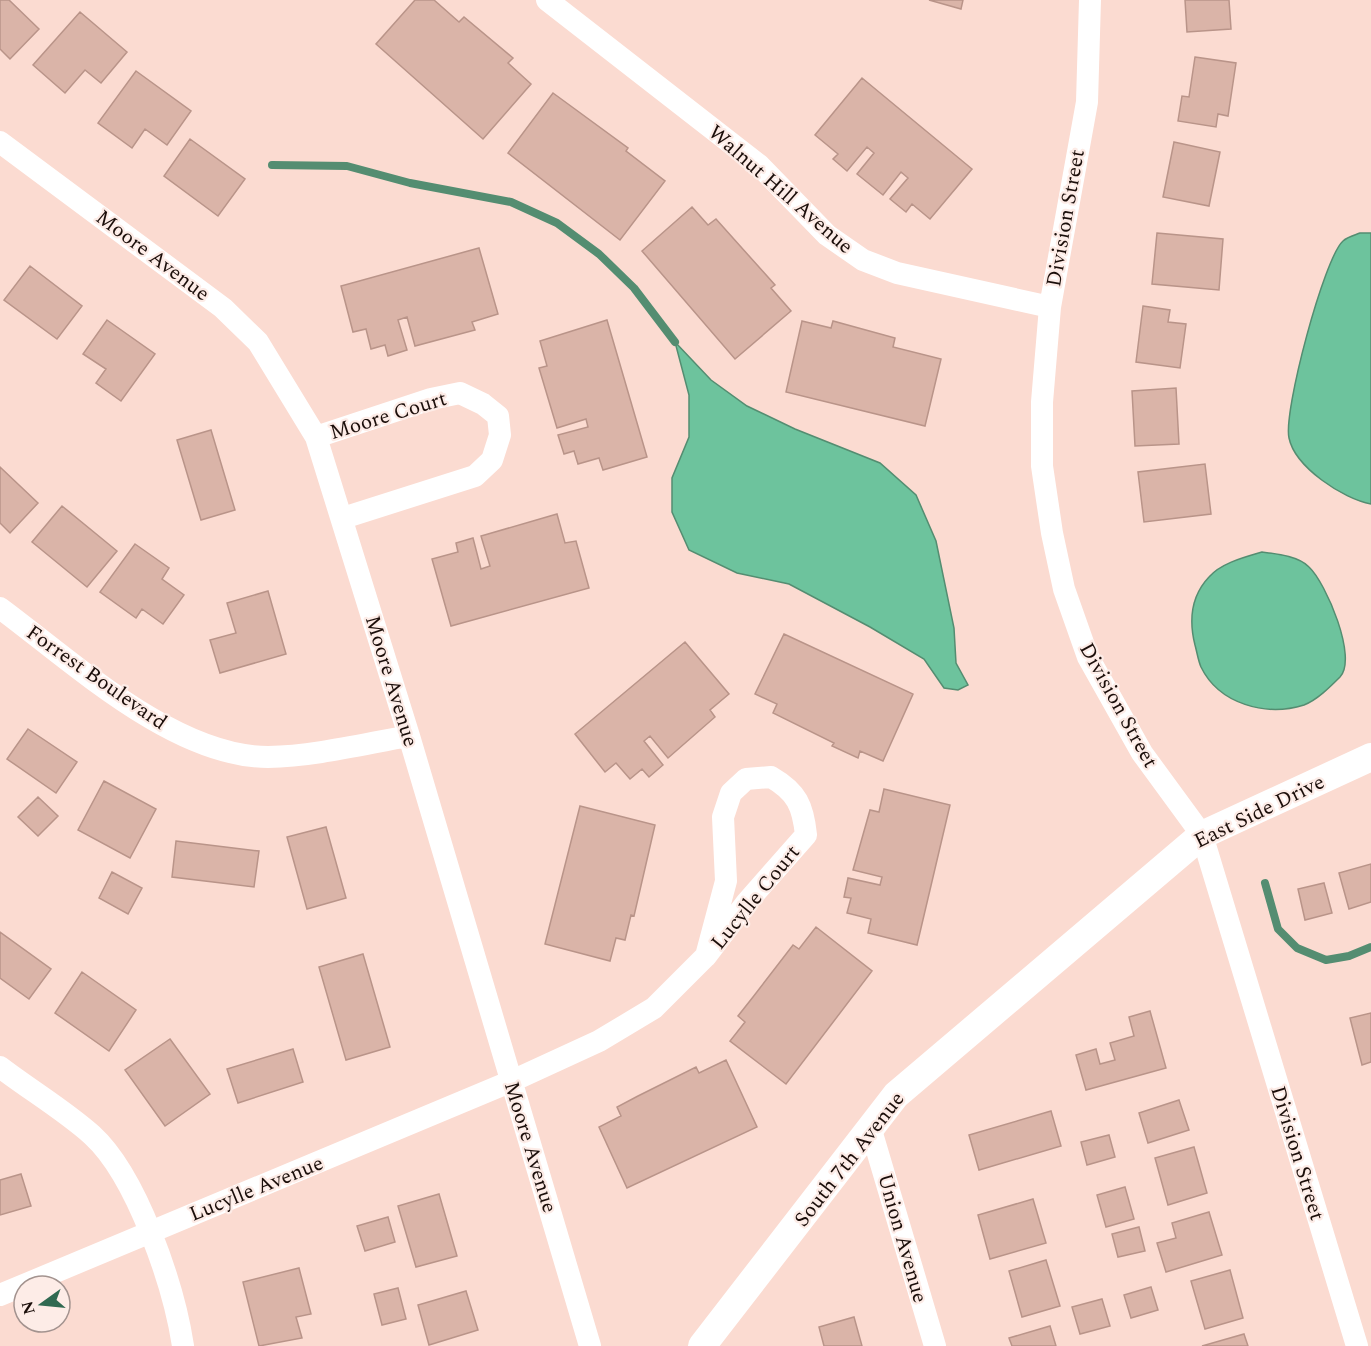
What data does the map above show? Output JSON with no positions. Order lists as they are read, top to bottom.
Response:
{
  "streets": {
    "street": [
      "Walnut Hill Avenue",
      "Division Street",
      "Moore Avenue",
      "Moore Court",
      "Forrest Boulevard",
      "East Side Drive",
      "Lucylle Court",
      "South 7th Avenue",
      "Lucylle Avenue",
      "Union Avenue"
    ]
  },
  "crossings": [
    ["Walnut Hill Avenue", "Division Street"],
    ["Division Street", "East Side Drive"],
    ["Moore Avenue", "Moore Court"],
    ["Moore Avenue", "Forrest Boulevard"],
    ["Moore Avenue", "Lucylle Court"],
    ["Moore Avenue", "Lucylle Avenue"],
    ["East Side Drive", "South 7th Avenue"],
    ["Lucylle Court", "Lucylle Avenue"],
    ["South 7th Avenue", "Union Avenue"]
  ],
  "north": "left"
}
